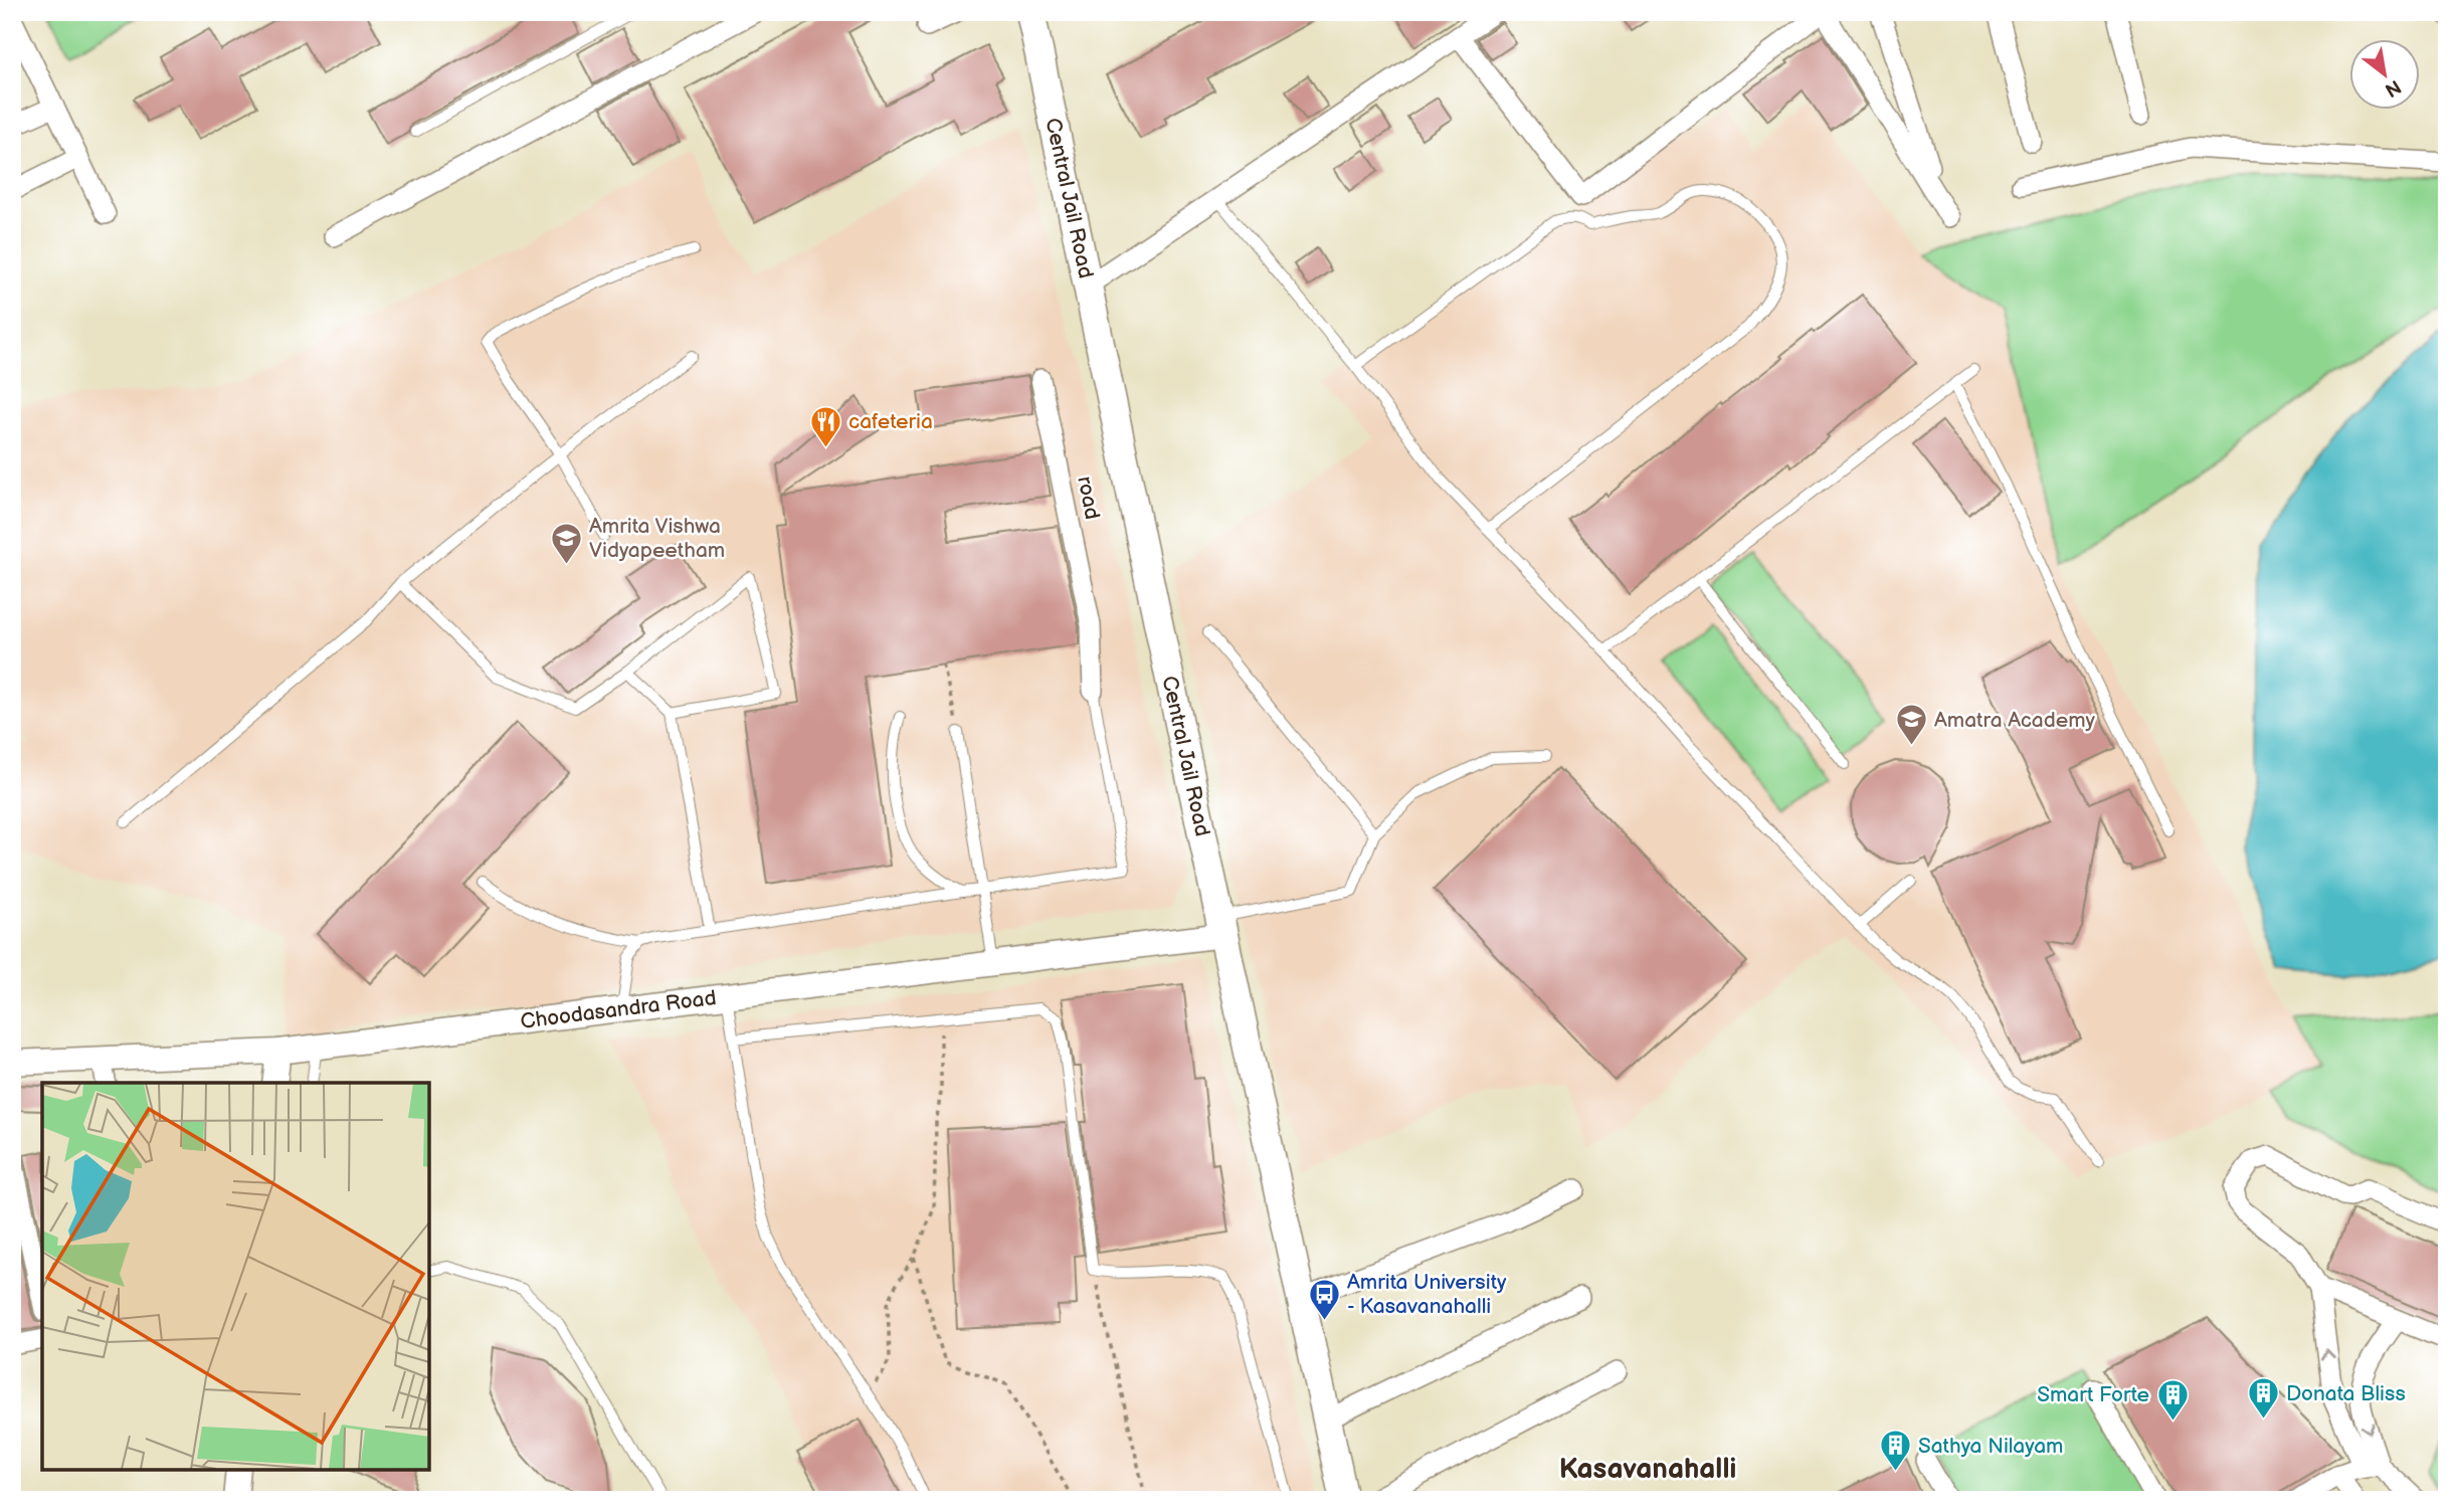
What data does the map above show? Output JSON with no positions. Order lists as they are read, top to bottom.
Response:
{
  "streets": {
    "main road": ["Central Jail Road"],
    "street": ["road", "Choodasandra Road"]
  },
  "crossings": [
    ["Central Jail Road", "Choodasandra Road"]
  ],
  "districts": ["Kasavanahalli"],
  "places": {
    "restaurant": ["cafeteria"],
    "school or university": ["Amrita Vishwa Vidyapeetham", "Amatra Academy"],
    "bus stop": ["Amrita University - Kasavanahalli"],
    "building": ["Donata Bliss", "Smart Forte", "Sathya Nilayam"]
  },
  "north": "bottom right"
}
